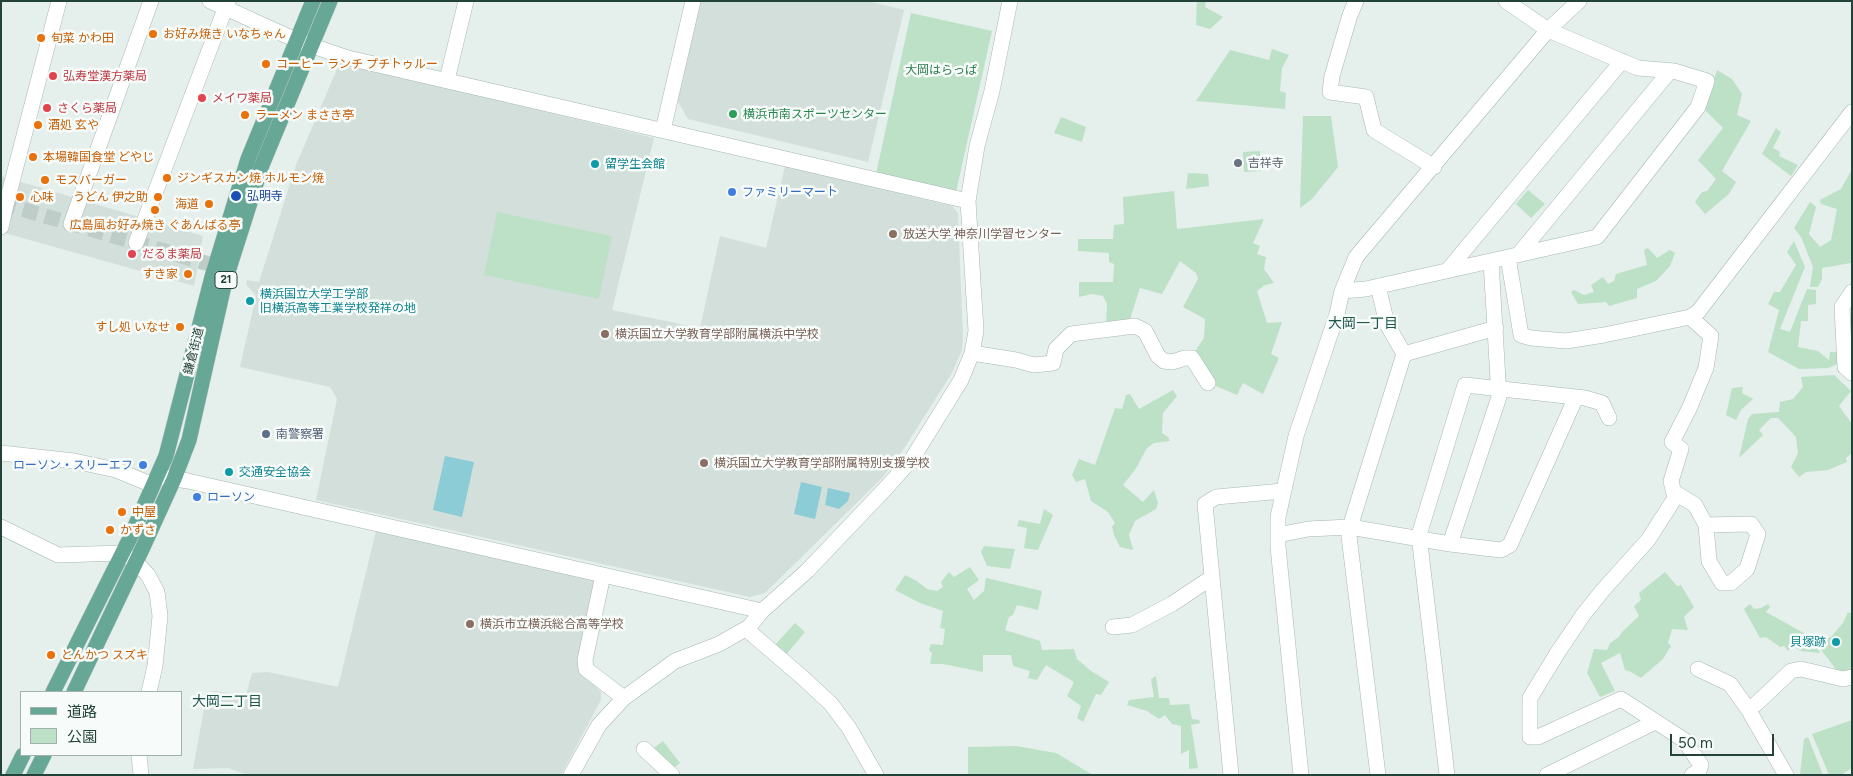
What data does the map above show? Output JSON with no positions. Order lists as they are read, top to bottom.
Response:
{
  "streets": {
    "main road": ["21", "鎌倉街道"]
  },
  "districts": ["大岡一丁目", "大岡二丁目"],
  "parks": ["大岡はらっぱ"],
  "places": [
    "お好み焼き いなちゃん",
    "旬菜 かわ田",
    "コーヒー ランチ プチトゥルー",
    "弘寿堂漢方薬局",
    "メイワ薬局",
    "さくら薬局",
    "横浜市南スポーツセンター",
    "ラーメン まさき亭",
    "酒処 玄や",
    "本場韓国食堂 どやじ",
    "吉祥寺",
    "留学生会館",
    "ジンギスカン焼 ホルモン焼",
    "モスバーガー",
    "ファミリーマート",
    "弘明寺",
    "心味",
    "うどん 伊之助",
    "海道",
    "広島風お好み焼き ぐあんばる亭",
    "放送大学 神奈川学習センター",
    "だるま薬局",
    "すき家",
    "横浜国立大学工学部 旧横浜高等工業学校発祥の地",
    "すし処 いなせ",
    "横浜国立大学教育学部附属横浜中学校",
    "南警察署",
    "横浜国立大学教育学部附属特別支援学校",
    "ローソン・スリーエフ",
    "交通安全協会",
    "ローソン",
    "中屋",
    "かずさ",
    "横浜市立横浜総合高等学校",
    "貝塚跡",
    "とんかつ スズキ"
  ],
  "legend": ["道路", "公園"],
  "scale_bar": "50 m"
}
